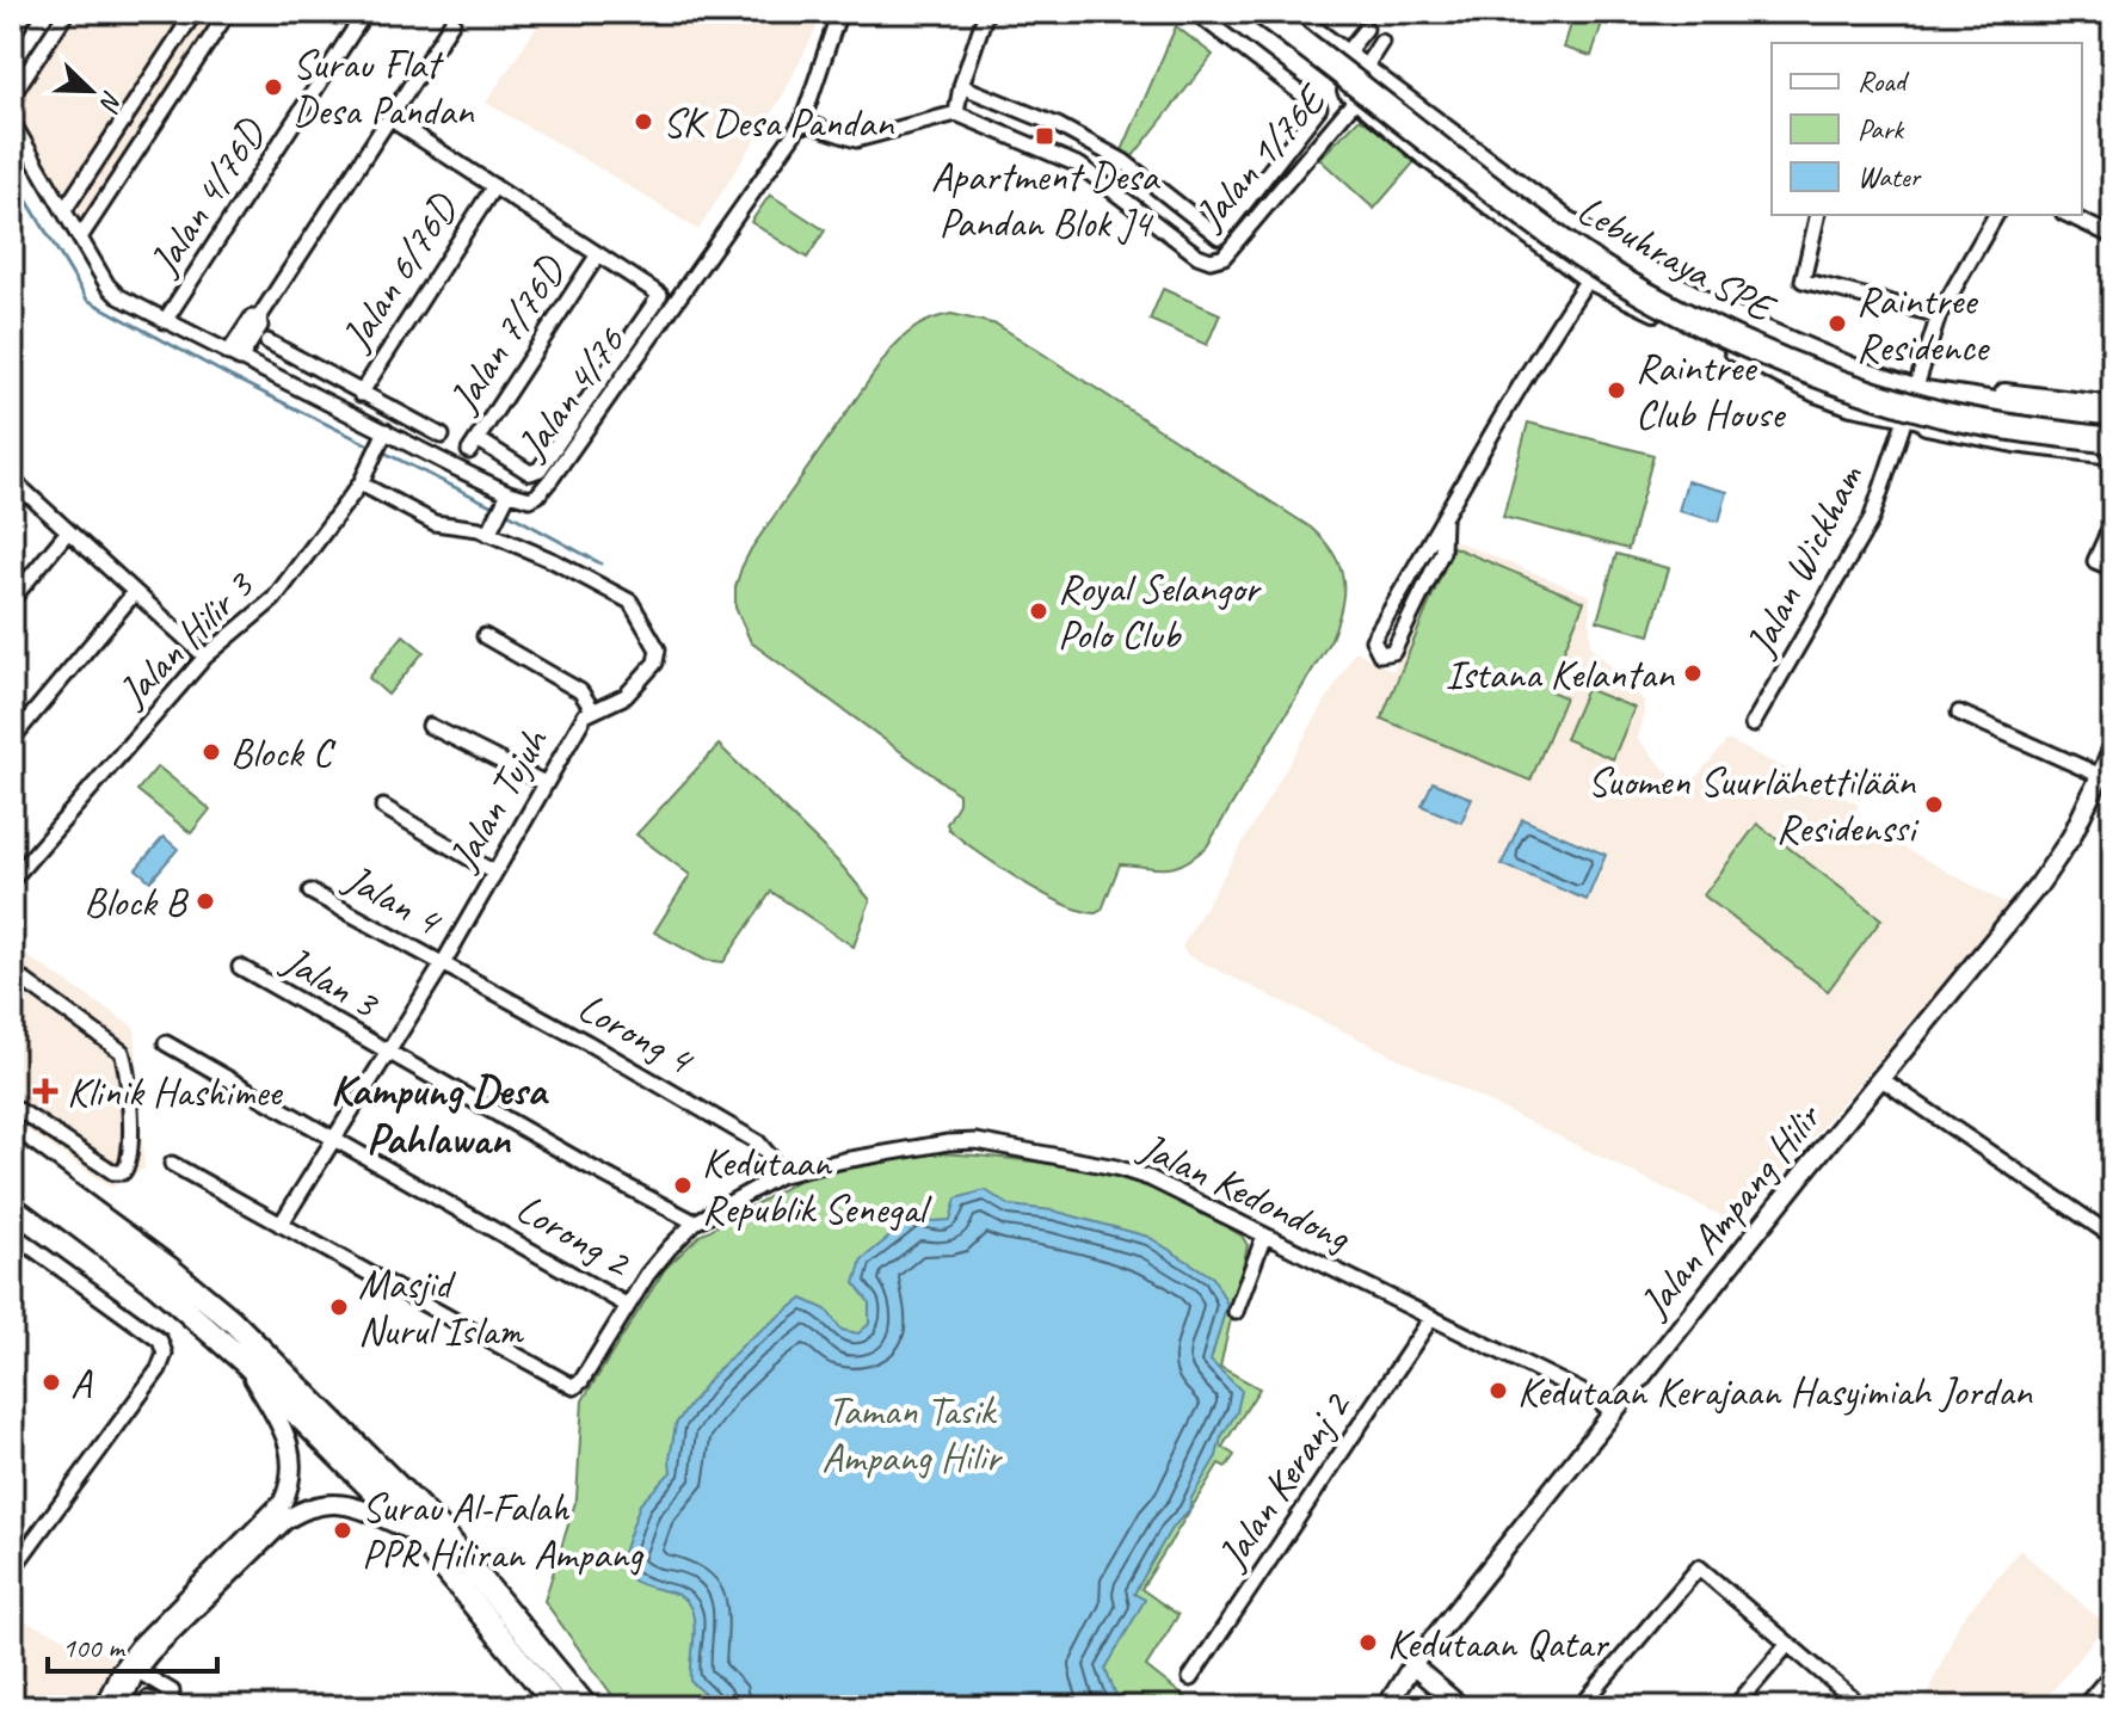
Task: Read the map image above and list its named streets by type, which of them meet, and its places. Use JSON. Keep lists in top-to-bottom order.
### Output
{
  "streets": {
    "highway": ["Lebuhraya SPE"],
    "street": [
      "Jalan 1/76E",
      "Jalan 4/76D",
      "Jalan 6/76D",
      "Jalan 7/76D",
      "Jalan 4/76",
      "Jalan Wickham",
      "Jalan Hilir 3",
      "Jalan Tujuh",
      "Jalan 4",
      "Jalan 3",
      "Lorong 4",
      "Jalan Kedondong",
      "Jalan Ampang Hilir",
      "Lorong 2",
      "Jalan Keranj 2"
    ]
  },
  "crossings": [
    ["Jalan 4/76D", "Jalan 4/76"],
    ["Jalan 4/76", "Jalan Hilir 3"],
    ["Jalan Tujuh", "Jalan 4"],
    ["Jalan Tujuh", "Jalan 3"],
    ["Jalan Tujuh", "Lorong 4"],
    ["Jalan Tujuh", "Jalan Kedondong"],
    ["Jalan Tujuh", "Lorong 2"],
    ["Jalan 4", "Lorong 4"],
    ["Jalan 3", "Jalan Kedondong"],
    ["Lorong 4", "Jalan Kedondong"],
    ["Jalan Kedondong", "Jalan Ampang Hilir"],
    ["Jalan Kedondong", "Lorong 2"],
    ["Jalan Kedondong", "Jalan Keranj 2"]
  ],
  "districts": ["Kampung Desa Pahlawan"],
  "parks": ["Taman Tasik Ampang Hilir"],
  "places": {
    "other": [
      "Surau Flat Desa Pandan",
      "SK Desa Pandan",
      "Raintree Residence",
      "Raintree Club House",
      "Royal Selangor Polo Club",
      "Istana Kelantan",
      "Block C",
      "Suomen Suurlähettilään Residenssi",
      "Block B",
      "Kedutaan Republik Senegal",
      "Masjid Nurul Islam",
      "A",
      "Kedutaan Kerajaan Hasyimiah Jordan",
      "Surau Al-Falah PPR Hiliran Ampang",
      "Kedutaan Qatar"
    ],
    "transit": ["Apartment Desa Pandan Blok J4"],
    "health": ["Klinik Hashimee"]
  },
  "legend": ["Road", "Park", "Water"],
  "scale_bar": "100 m",
  "north": "bottom right"
}
